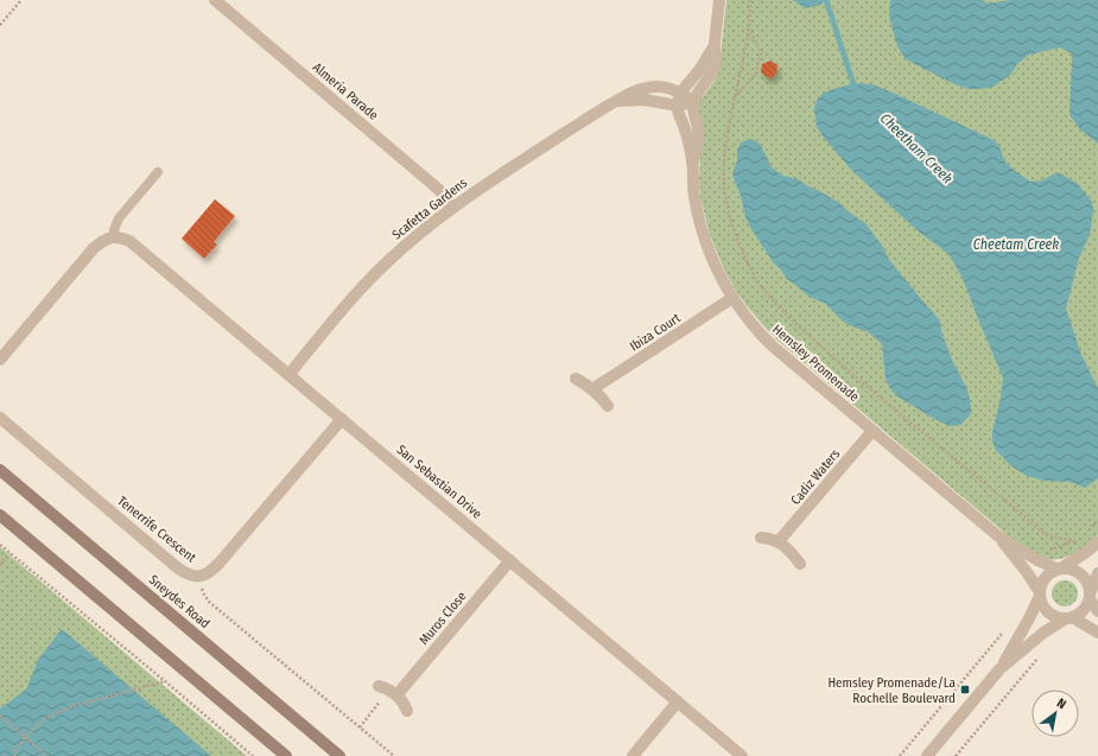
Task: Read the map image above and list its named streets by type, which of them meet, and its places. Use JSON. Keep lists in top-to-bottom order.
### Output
{
  "streets": {
    "main road": ["Sneydes Road"],
    "street": [
      "Almeria Parade",
      "Scafetta Gardens",
      "Ibiza Court",
      "Hemsley Promenade",
      "Cadiz Waters",
      "San Sebastian Drive",
      "Tenerrife Crescent",
      "Muros Close"
    ]
  },
  "crossings": [
    ["Almeria Parade", "Scafetta Gardens"],
    ["Scafetta Gardens", "Hemsley Promenade"],
    ["Scafetta Gardens", "San Sebastian Drive"],
    ["Ibiza Court", "Hemsley Promenade"],
    ["Hemsley Promenade", "Cadiz Waters"],
    ["San Sebastian Drive", "Tenerrife Crescent"],
    ["San Sebastian Drive", "Muros Close"]
  ],
  "water": ["Cheetham Creek", "Cheetam Creek"],
  "places": {
    "transit": ["Hemsley Promenade/La Rochelle Boulevard"]
  },
  "north": "top right"
}
